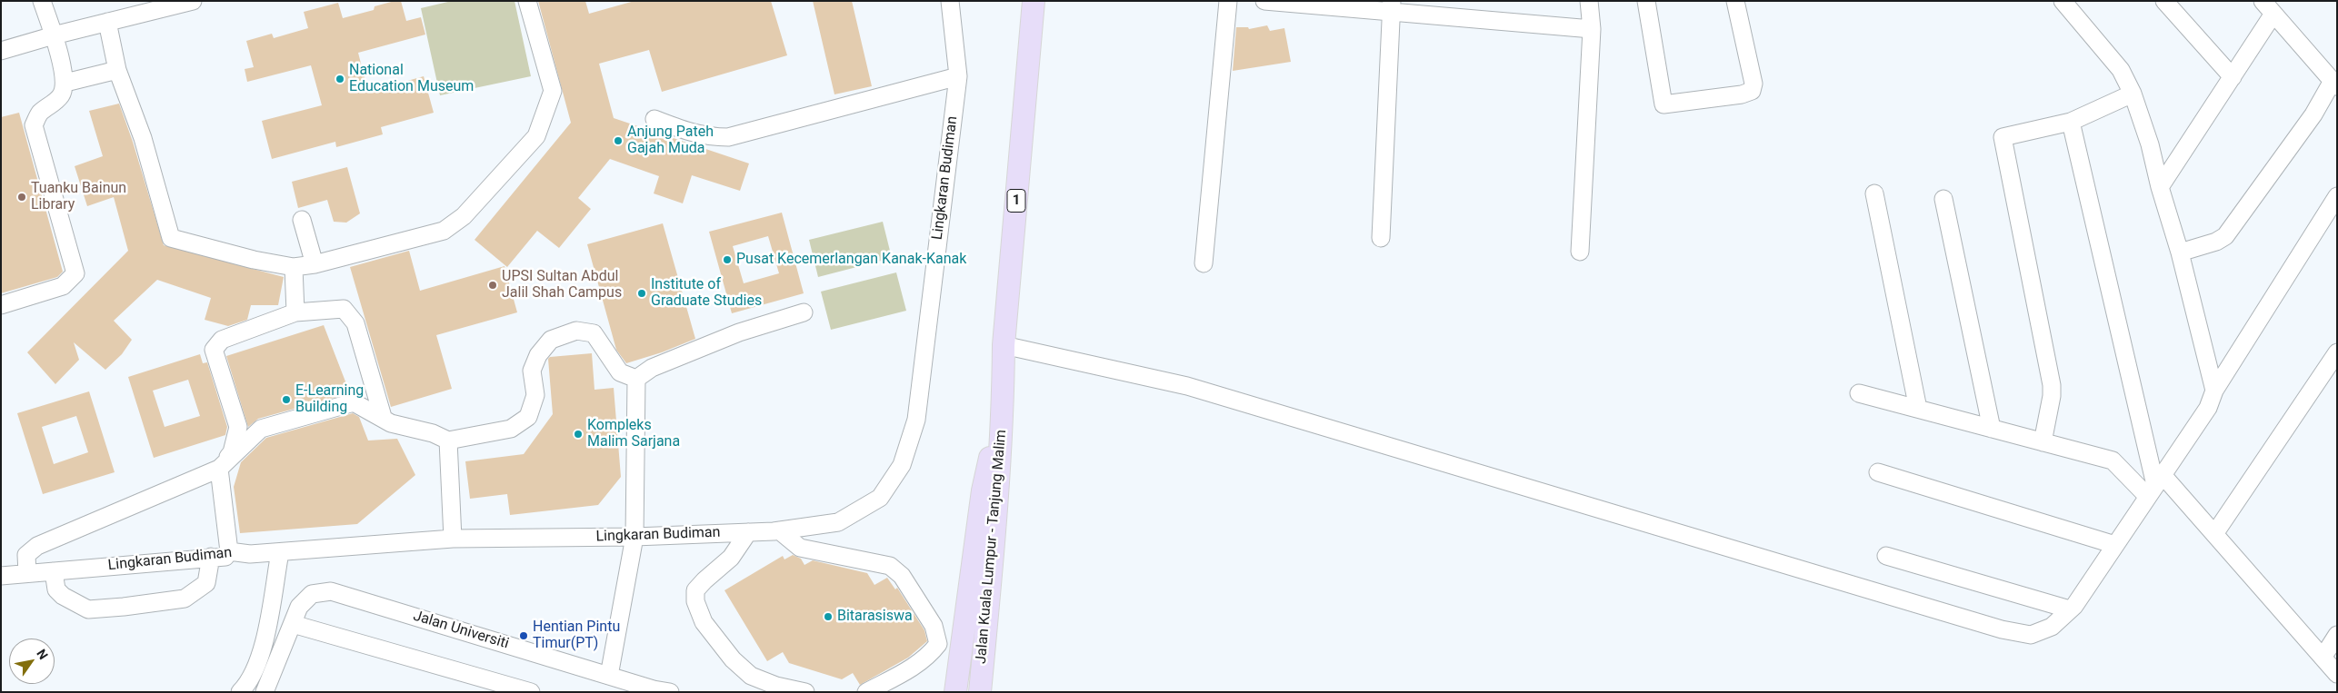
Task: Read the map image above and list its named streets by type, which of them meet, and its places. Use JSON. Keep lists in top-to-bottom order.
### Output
{
  "streets": {
    "main road": ["1", "Jalan Kuala Lumpur - Tanjung Malim"],
    "street": ["Lingkaran Budiman", "Jalan Universiti"]
  },
  "places": [
    "National Education Museum",
    "Anjung Pateh Gajah Muda",
    "Tuanku Bainun Library",
    "Pusat Kecemerlangan Kanak-Kanak",
    "UPSI Sultan Abdul Jalil Shah Campus",
    "Institute of Graduate Studies",
    "E-Learning Building",
    "Kompleks Malim Sarjana",
    "Bitarasiswa",
    "Hentian Pintu Timur(PT)"
  ],
  "north": "top right"
}
